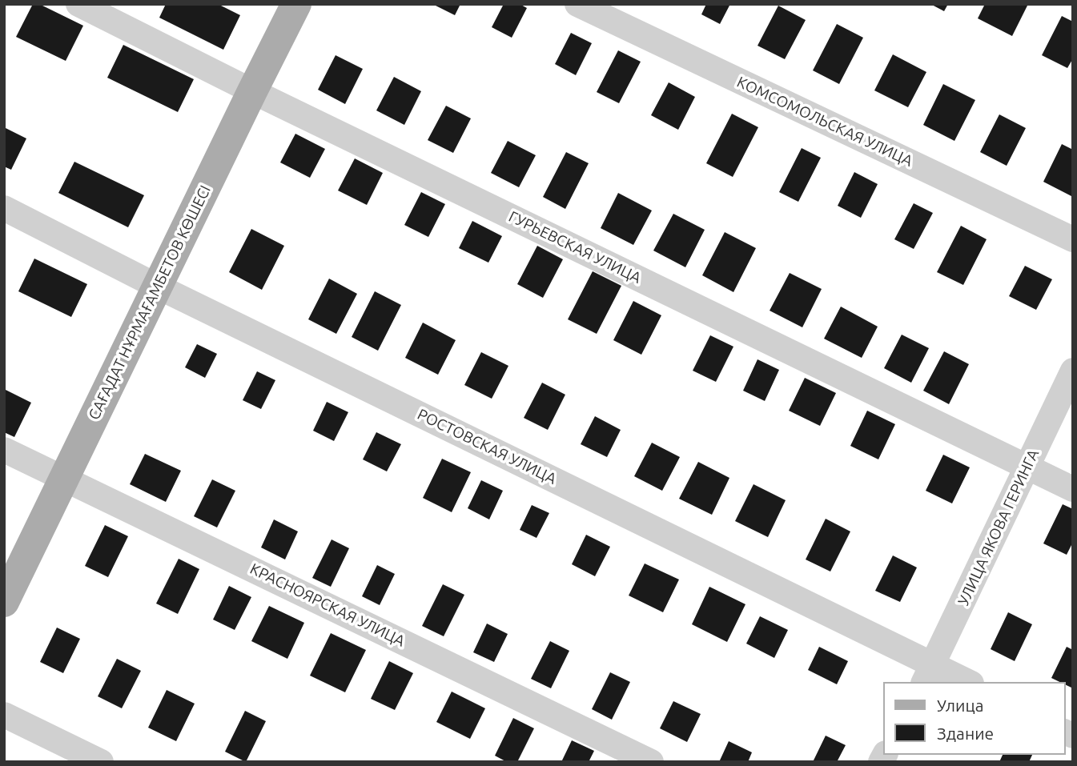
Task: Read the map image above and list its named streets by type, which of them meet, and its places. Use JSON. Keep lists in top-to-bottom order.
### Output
{
  "streets": {
    "main road": ["САҒАДАТ НҰРМАҒАМБЕТОВ КӨШЕСІ"],
    "street": [
      "КОМСОМОЛЬСКАЯ УЛИЦА",
      "ГУРЬЕВСКАЯ УЛИЦА",
      "РОСТОВСКАЯ УЛИЦА",
      "УЛИЦА ЯКОВА ГЕРИНГА",
      "КРАСНОЯРСКАЯ УЛИЦА"
    ]
  },
  "crossings": [
    ["ГУРЬЕВСКАЯ УЛИЦА", "САҒАДАТ НҰРМАҒАМБЕТОВ КӨШЕСІ"],
    ["ГУРЬЕВСКАЯ УЛИЦА", "УЛИЦА ЯКОВА ГЕРИНГА"],
    ["САҒАДАТ НҰРМАҒАМБЕТОВ КӨШЕСІ", "РОСТОВСКАЯ УЛИЦА"],
    ["САҒАДАТ НҰРМАҒАМБЕТОВ КӨШЕСІ", "КРАСНОЯРСКАЯ УЛИЦА"],
    ["РОСТОВСКАЯ УЛИЦА", "УЛИЦА ЯКОВА ГЕРИНГА"]
  ],
  "legend": ["Улица", "Здание"]
}
